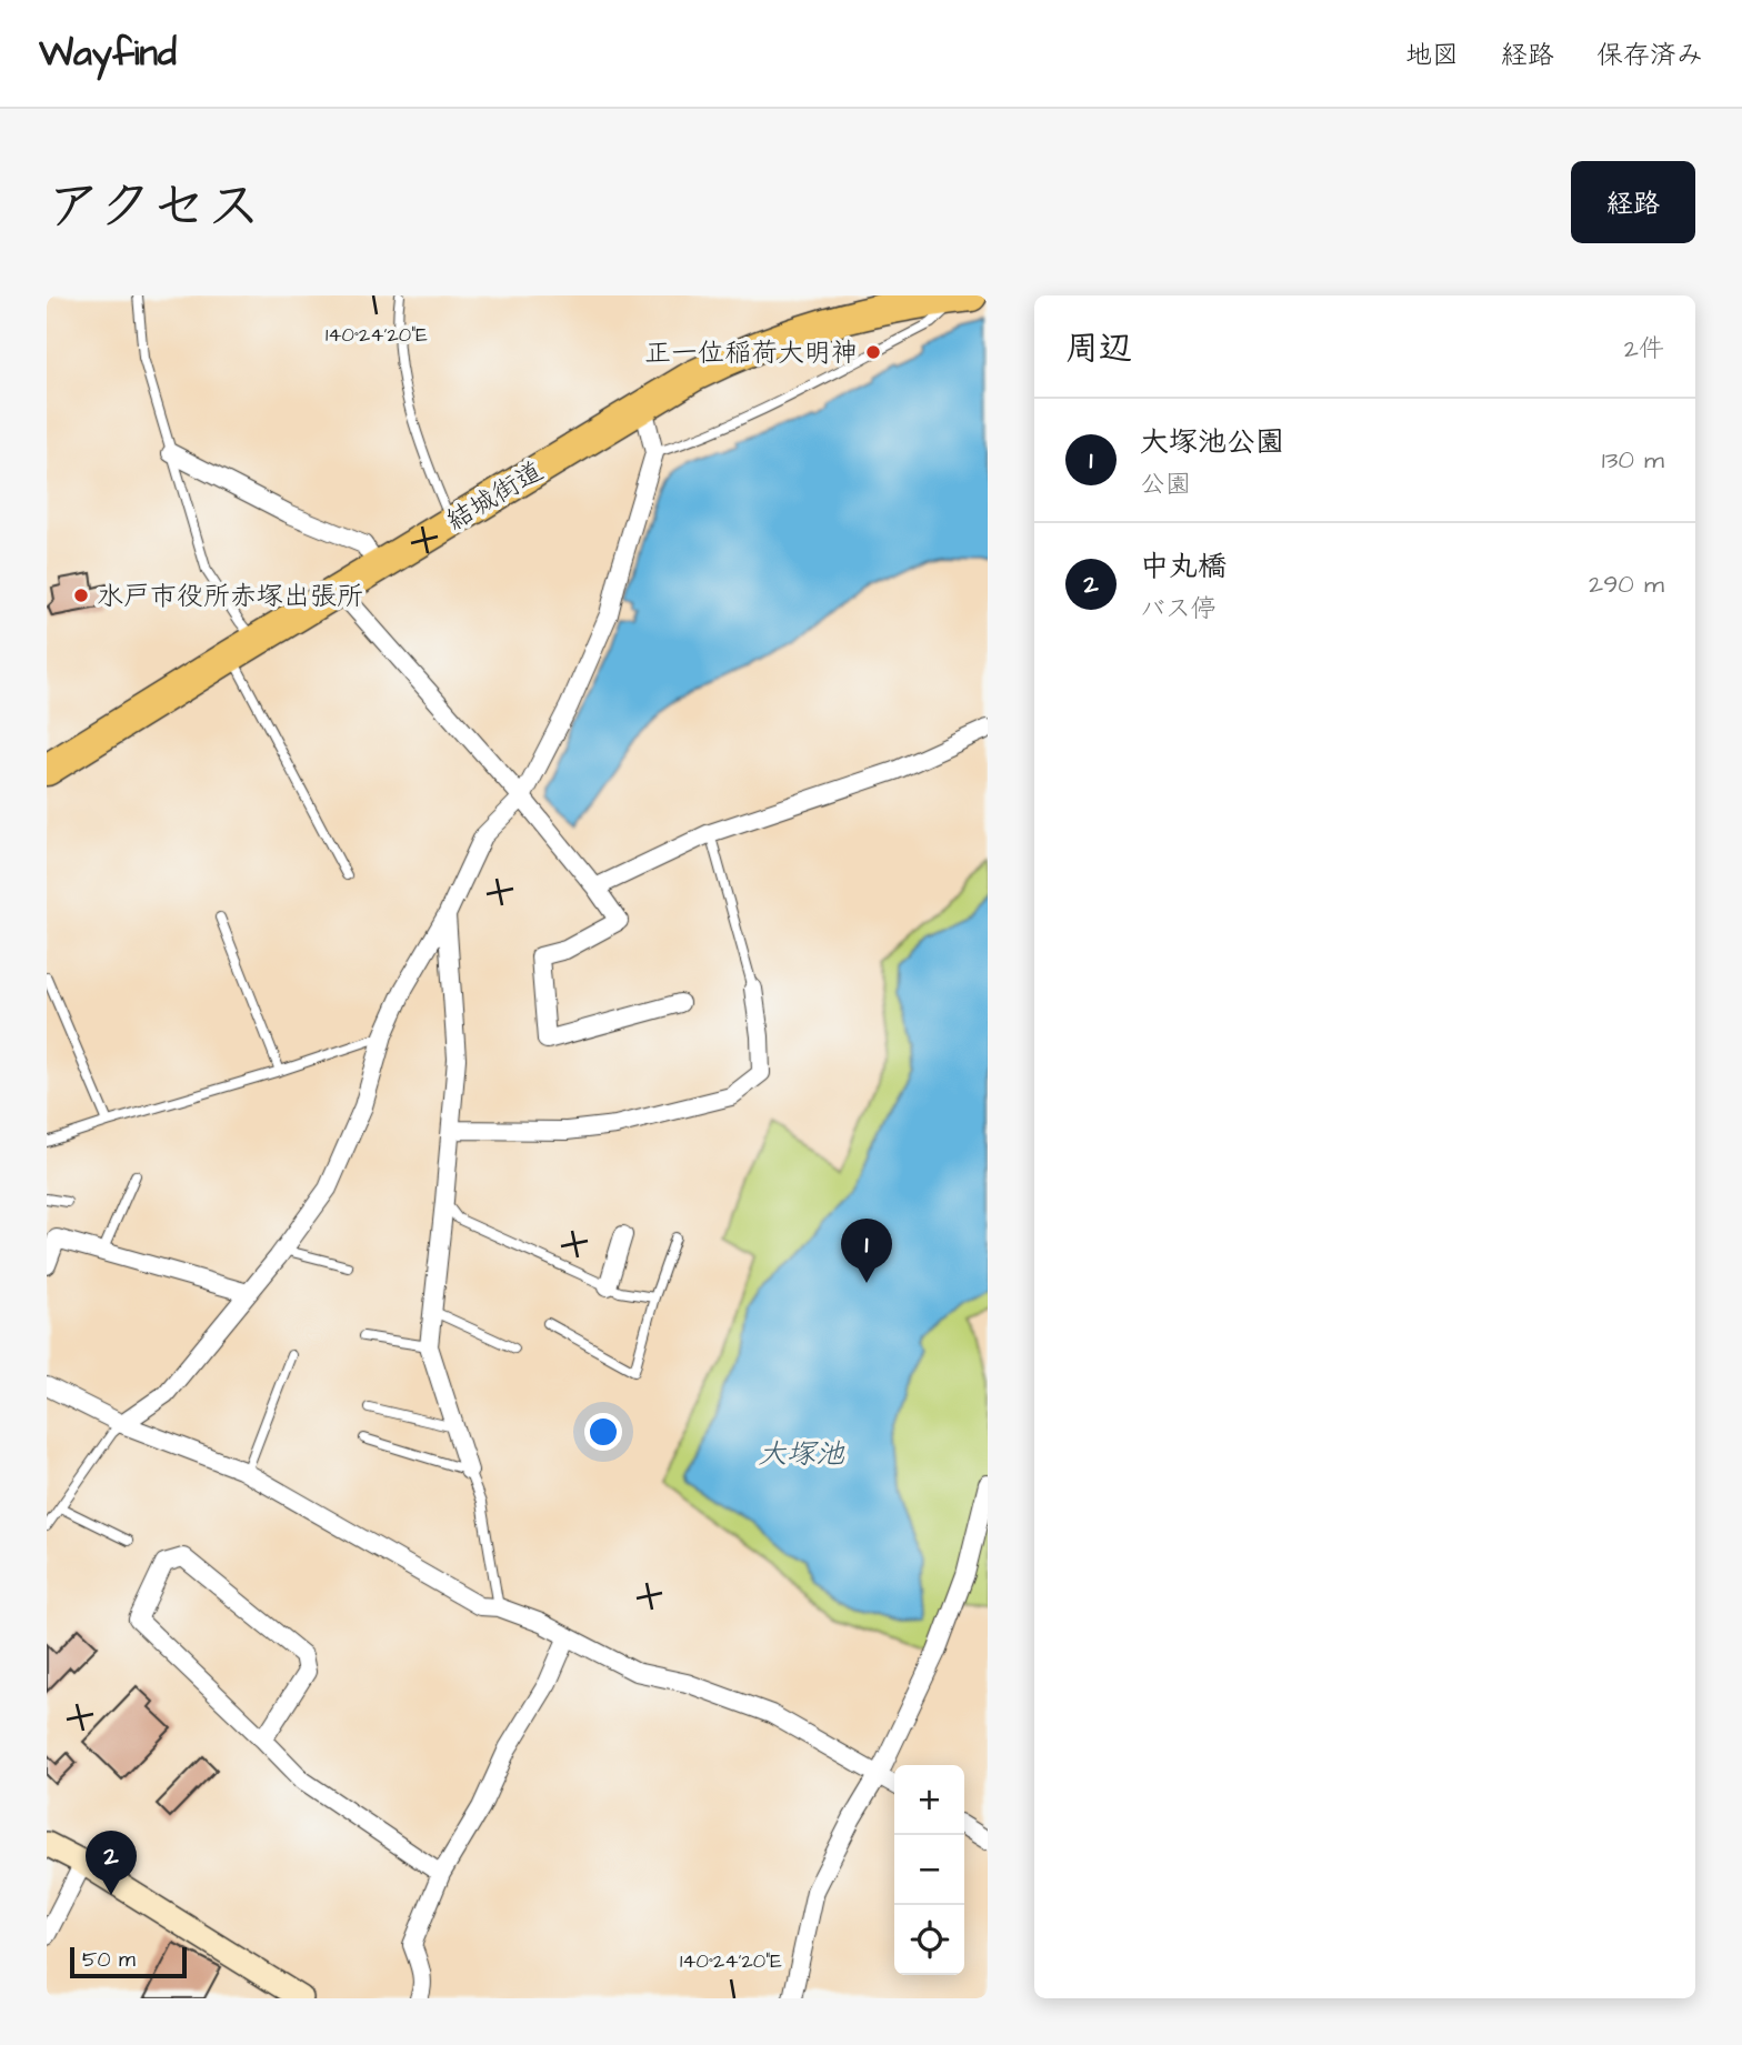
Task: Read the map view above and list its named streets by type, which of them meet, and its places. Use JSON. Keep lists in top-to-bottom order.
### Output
{
  "streets": {
    "highway": ["結城街道"]
  },
  "water": ["大塚池"],
  "places": ["正一位稲荷大明神", "水戸市役所赤塚出張所"],
  "scale_bar": "50 m",
  "page": {
    "header": "Wayfind",
    "nav": ["地図", "経路", "保存済み"],
    "title": "アクセス",
    "buttons": "経路",
    "heading": ["周辺", "2件"],
    "list": [
      {
        "mark": "1",
        "name": "大塚池公園",
        "note": "公園",
        "value": "130 m"
      },
      {
        "mark": "2",
        "name": "中丸橋",
        "note": "バス停",
        "value": "290 m"
      }
    ],
    "pins": ["1", "2"],
    "map_buttons": ["+", "−"],
    "scale": "50 m"
  },
  "coordinates": ["140°24'20\"E"]
}
